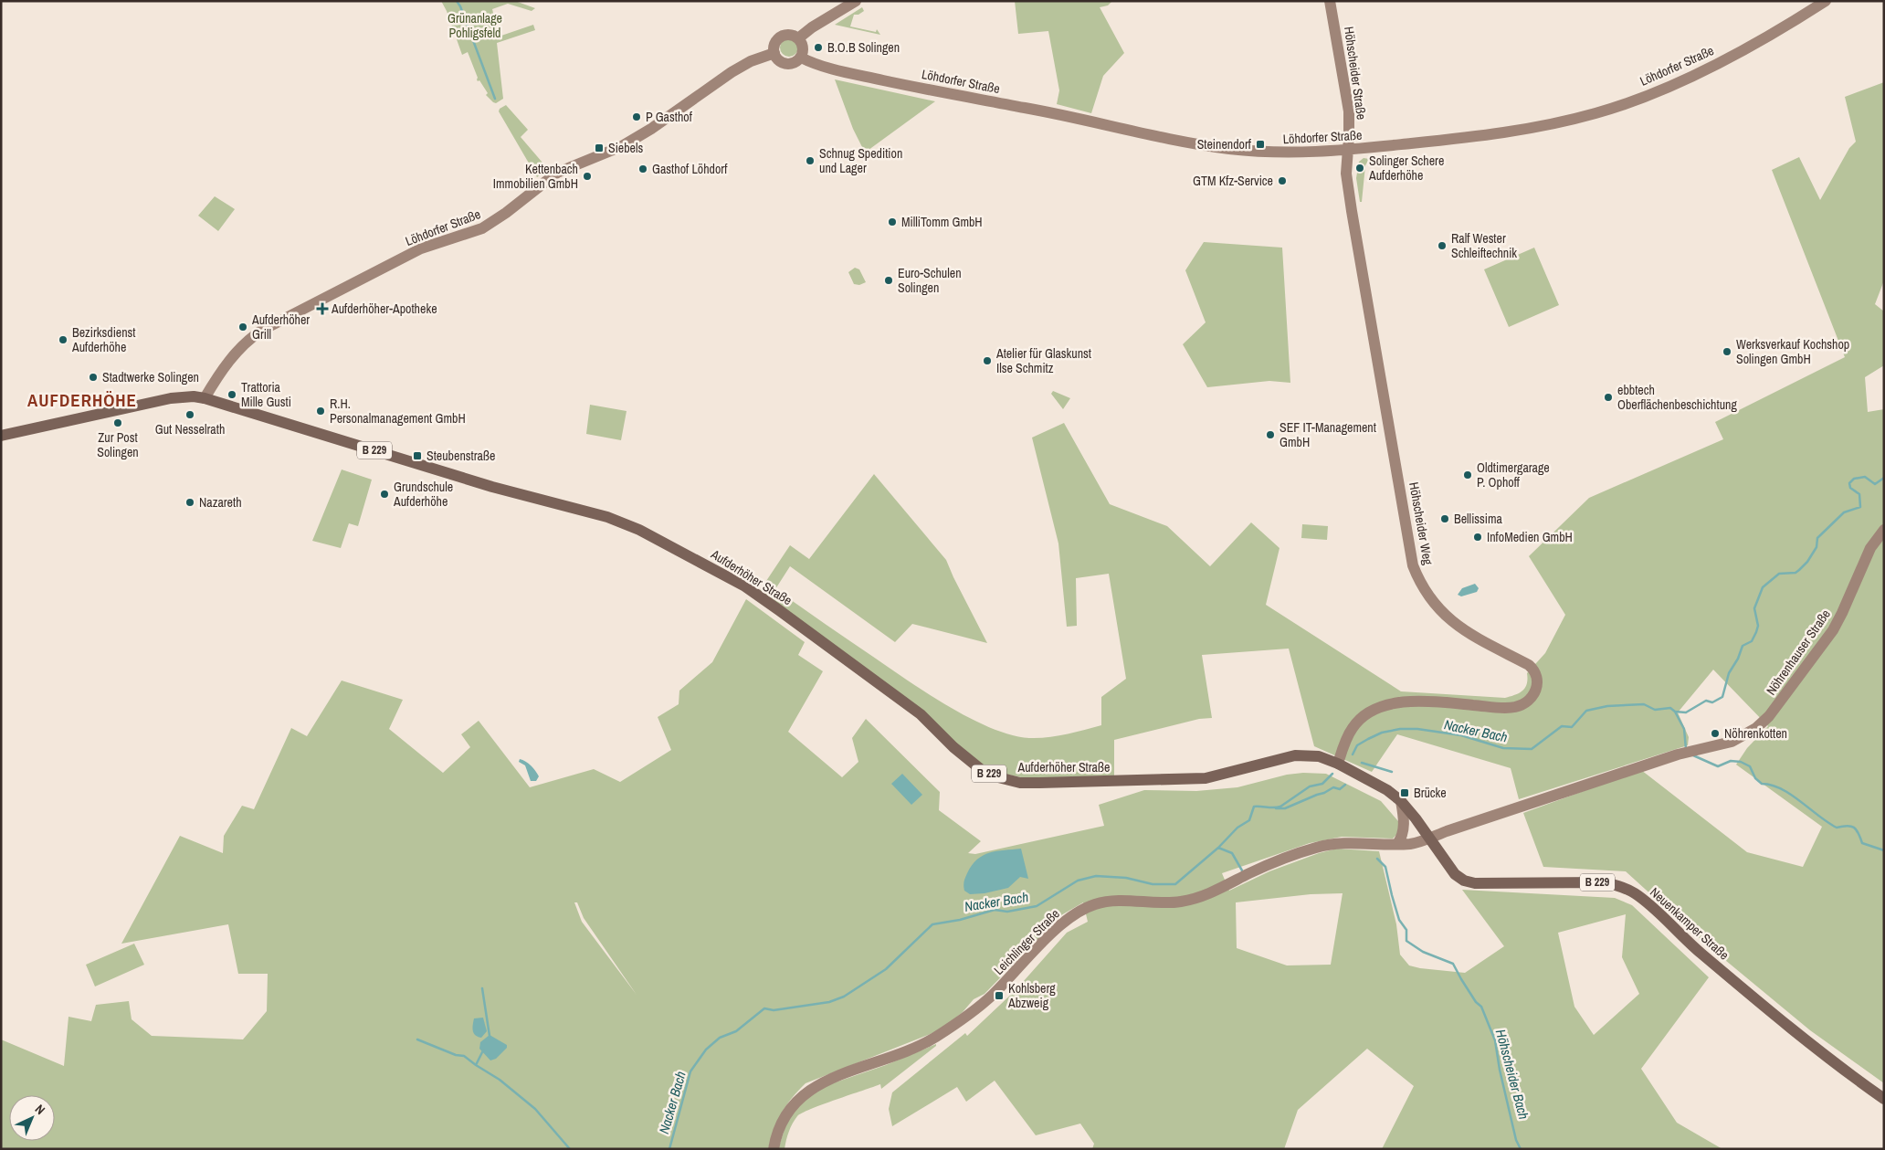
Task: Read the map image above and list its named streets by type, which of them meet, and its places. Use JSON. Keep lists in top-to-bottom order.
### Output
{
  "streets": {
    "main road": [
      "Löhdorfer Straße",
      "Höhscheider Straße",
      "B 229",
      "Höhscheider Weg",
      "Aufderhöher Straße",
      "Nöhrenhauser Straße",
      "Neuenkamper Straße",
      "Leichlinger Straße"
    ]
  },
  "crossings": [
    ["Löhdorfer Straße", "Höhscheider Straße"],
    ["Löhdorfer Straße", "Höhscheider Weg"],
    ["Löhdorfer Straße", "Aufderhöher Straße"],
    ["Höhscheider Straße", "Höhscheider Weg"],
    ["Höhscheider Weg", "Aufderhöher Straße"],
    ["Aufderhöher Straße", "Nöhrenhauser Straße"],
    ["Aufderhöher Straße", "Neuenkamper Straße"],
    ["Aufderhöher Straße", "Leichlinger Straße"],
    ["Nöhrenhauser Straße", "Neuenkamper Straße"],
    ["Nöhrenhauser Straße", "Leichlinger Straße"],
    ["Neuenkamper Straße", "Leichlinger Straße"]
  ],
  "districts": ["AUFDERHÖHE"],
  "water": ["Nacker Bach", "Höhscheider Bach"],
  "parks": ["Grünanlage Pohligsfeld"],
  "places": {
    "other": [
      "B.O.B Solingen",
      "P Gasthof",
      "Schnug Spedition und Lager",
      "Solinger Schere Aufderhöhe",
      "Gasthof Löhdorf",
      "Kettenbach Immobilien GmbH",
      "GTM Kfz-Service",
      "MilliTomm GmbH",
      "Ralf Wester Schleiftechnik",
      "Euro-Schulen Solingen",
      "Aufderhöher Grill",
      "Bezirksdienst Aufderhöhe",
      "Werksverkauf Kochshop Solingen GmbH",
      "Atelier für Glaskunst Ilse Schmitz",
      "Stadtwerke Solingen",
      "Trattoria Mille Gusti",
      "ebbtech Oberflächenbeschichtung",
      "R.H. Personalmanagement GmbH",
      "Gut Nesselrath",
      "Zur Post Solingen",
      "SEF IT-Management GmbH",
      "Oldtimergarage P. Ophoff",
      "Grundschule Aufderhöhe",
      "Nazareth",
      "Bellissima",
      "InfoMedien GmbH",
      "Nöhrenkotten"
    ],
    "transit": [
      "Steinendorf",
      "Siebels",
      "Steubenstraße",
      "Brücke",
      "Kohlsberg Abzweig"
    ],
    "health": ["Aufderhöher-Apotheke"]
  },
  "north": "top right"
}
